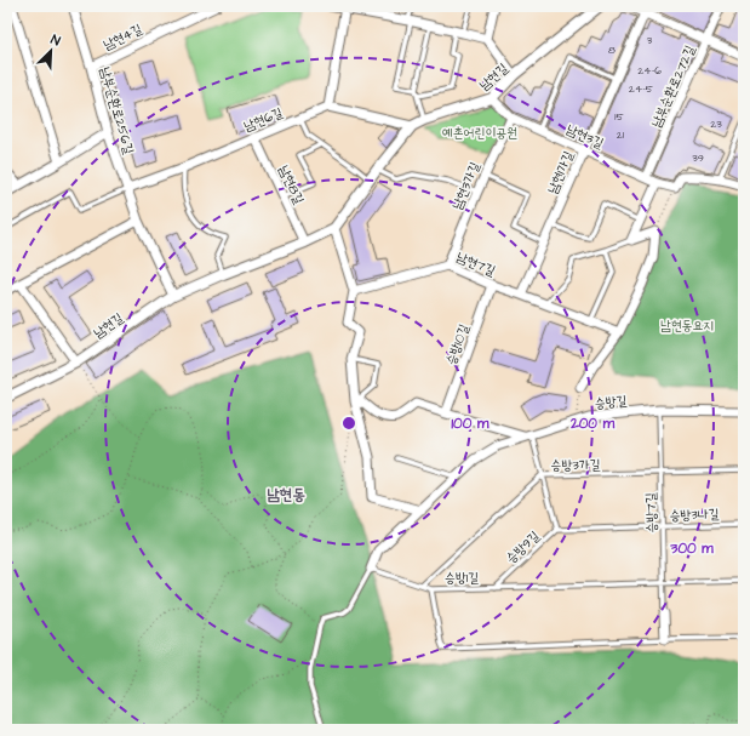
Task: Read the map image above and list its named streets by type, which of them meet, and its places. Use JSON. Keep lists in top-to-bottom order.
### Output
{
  "streets": {
    "street": [
      "남현4길",
      "남현길",
      "남부순환로272길",
      "남부순환로256길",
      "남현6길",
      "남현3길",
      "남현1가길",
      "남현8길",
      "남현3가길",
      "남현7길",
      "승방10길",
      "승방길"
    ],
    "lane": [
      "승방3가길",
      "승방7길",
      "승방3나길",
      "승방9길",
      "승방1길"
    ]
  },
  "crossings": [
    ["남현4길", "남부순환로256길"],
    ["남현길", "남부순환로256길"],
    ["남현길", "남현3길"],
    ["남현길", "남현8길"],
    ["남부순환로272길", "남현3길"],
    ["남부순환로256길", "남현6길"],
    ["남현6길", "남현8길"],
    ["남현3길", "남현1가길"],
    ["남현3길", "남현3가길"],
    ["남현1가길", "남현3가길"],
    ["남현1가길", "남현7길"],
    ["남현3가길", "남현7길"],
    ["남현7길", "승방10길"],
    ["승방길", "승방7길"],
    ["승방길", "승방9길"],
    ["승방길", "승방1길"],
    ["승방3가길", "승방7길"],
    ["승방3가길", "승방9길"],
    ["승방3가길", "승방1길"],
    ["승방7길", "승방3나길"],
    ["승방7길", "승방1길"],
    ["승방3나길", "승방9길"],
    ["승방9길", "승방1길"]
  ],
  "districts": ["남현동"],
  "parks": ["예촌어린이공원", "남현동요지"],
  "house_numbers": [
    "3",
    "8",
    "24-6",
    "24-5",
    "15",
    "23",
    "21",
    "39"
  ],
  "north": "top right",
  "rings": ["100 m", "200 m", "300 m"]
}
